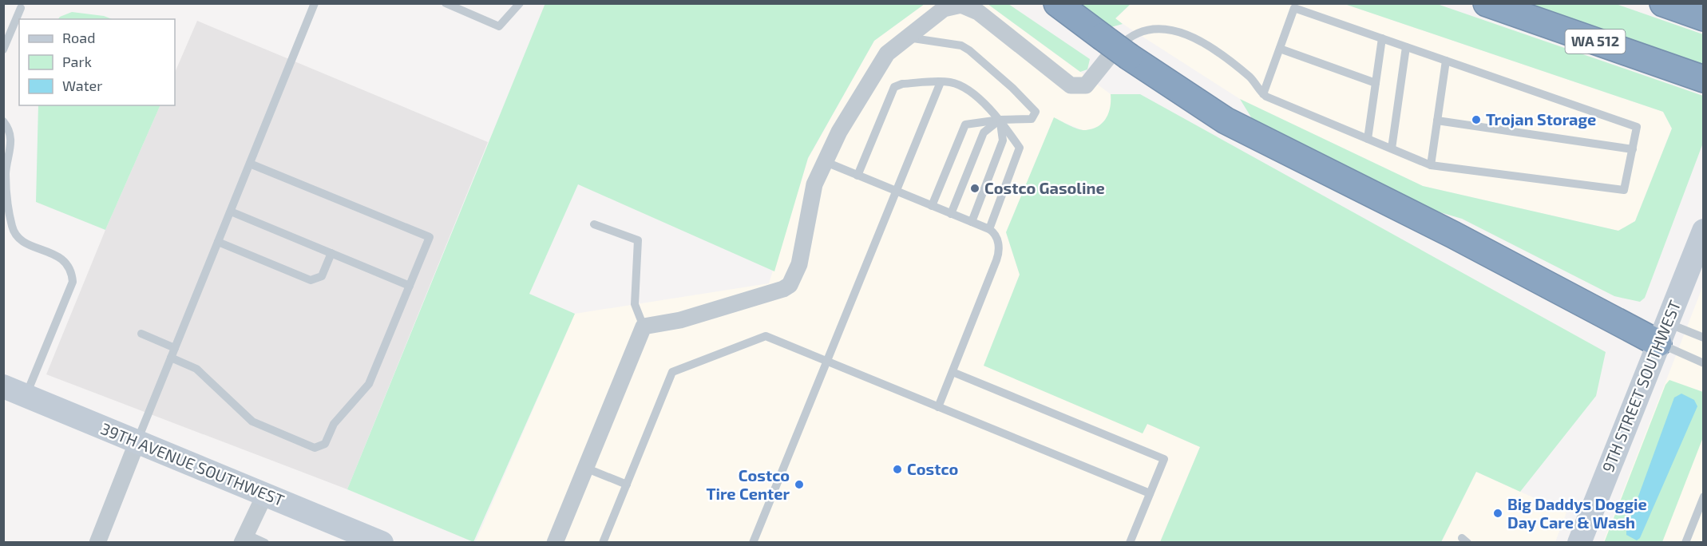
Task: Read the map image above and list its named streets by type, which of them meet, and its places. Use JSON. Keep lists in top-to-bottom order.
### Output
{
  "streets": {
    "highway": ["WA 512"],
    "main road": ["9TH STREET SOUTHWEST", "39TH AVENUE SOUTHWEST"]
  },
  "places": [
    "Trojan Storage",
    "Costco Gasoline",
    "Costco",
    "Costco Tire Center",
    "Big Daddys Doggie Day Care & Wash"
  ],
  "legend": ["Road", "Park", "Water"]
}
